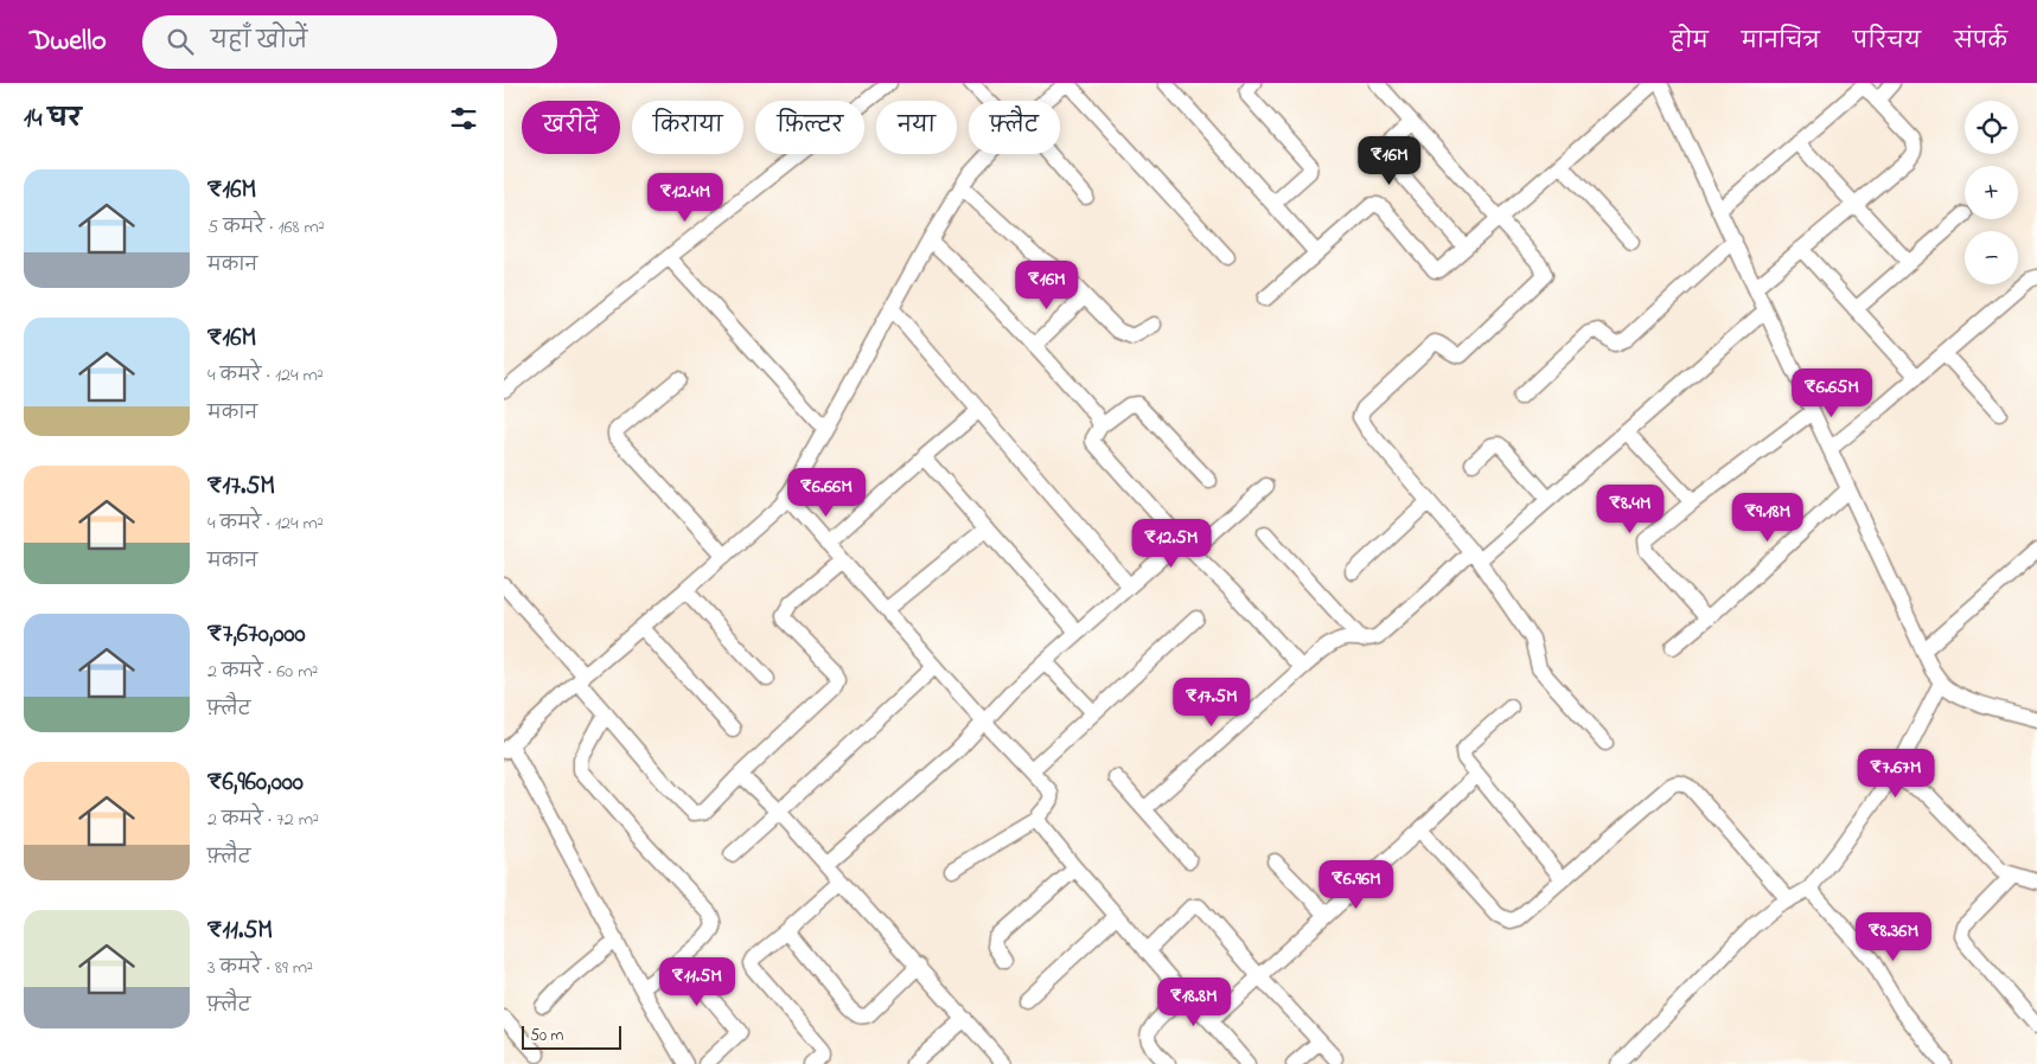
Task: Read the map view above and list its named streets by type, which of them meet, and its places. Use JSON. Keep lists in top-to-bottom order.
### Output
{
  "scale_bar": "50 m",
  "page": {
    "header": "Dwello",
    "search": "यहाँ खोजें",
    "nav": [
      "होम",
      "मानचित्र",
      "परिचय",
      "संपर्क"
    ],
    "heading": "14 घर",
    "map_buttons": ["+", "−"],
    "chip": [
      "खरीदें",
      "किराया",
      "फ़िल्टर",
      "नया",
      "फ़्लैट"
    ],
    "price": [
      "₹16M",
      "₹12.4M",
      "₹16M",
      "₹6.65M",
      "₹6.66M",
      "₹8.4M",
      "₹9.18M",
      "₹12.5M",
      "₹17.5M",
      "₹7.67M",
      "₹6.96M",
      "₹8.36M",
      "₹11.5M",
      "₹18.8M"
    ],
    "list": [
      {
        "name": "₹16M",
        "note": "5 कमरे · 168 m² · मकान"
      },
      {
        "name": "₹16M",
        "note": "4 कमरे · 124 m² · मकान"
      },
      {
        "name": "₹17.5M",
        "note": "4 कमरे · 124 m² · मकान"
      },
      {
        "name": "₹7,670,000",
        "note": "2 कमरे · 60 m² · फ़्लैट"
      },
      {
        "name": "₹6,960,000",
        "note": "2 कमरे · 72 m² · फ़्लैट"
      },
      {
        "name": "₹11.5M",
        "note": "3 कमरे · 89 m² · फ़्लैट"
      }
    ],
    "scale": "50 m"
  }
}
